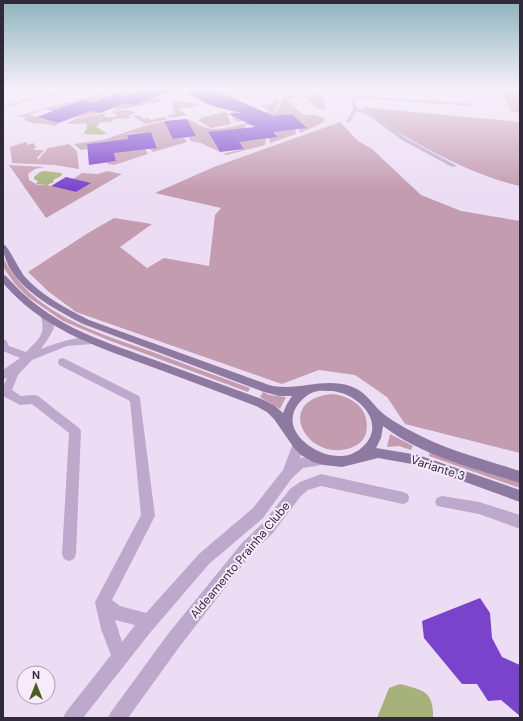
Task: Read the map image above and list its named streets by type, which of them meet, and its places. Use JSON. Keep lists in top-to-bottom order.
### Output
{
  "streets": {
    "main road": ["Variante 3"],
    "street": ["Aldeamento Prainha Clube"]
  },
  "north": "top"
}
